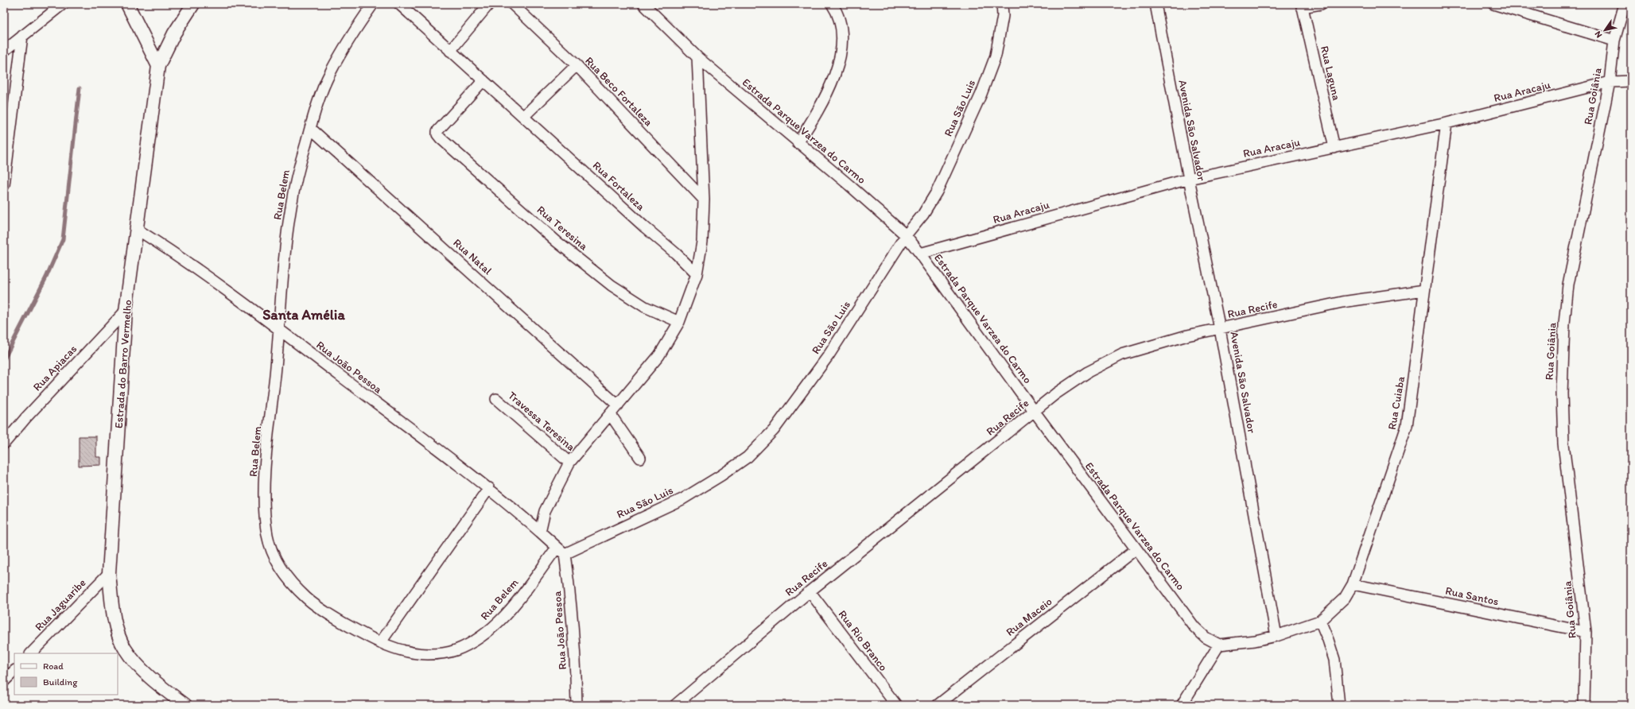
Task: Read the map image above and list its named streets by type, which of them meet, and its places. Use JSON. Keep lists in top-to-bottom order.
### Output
{
  "streets": {
    "street": [
      "Rua Laguna",
      "Rua Beco Fortaleza",
      "Rua Aracaju",
      "Rua Goiânia",
      "Rua São Luis",
      "Avenida São Salvador",
      "Estrada Parque Varzea do Carmo",
      "Rua Fortaleza",
      "Rua Belem",
      "Rua Teresina",
      "Rua Natal",
      "Rua Recife",
      "Estrada do Barro Vermelho",
      "Rua João Pessoa",
      "Rua Apiacas",
      "Rua Cuiaba",
      "Travessa Teresina",
      "Rua Santos",
      "Rua Jaguaribe",
      "Rua Maceio",
      "Rua Rio Branco"
    ]
  },
  "crossings": [
    ["Rua Laguna", "Rua Aracaju"],
    ["Rua Aracaju", "Rua Goiânia"],
    ["Rua Aracaju", "Avenida São Salvador"],
    ["Rua Aracaju", "Estrada Parque Varzea do Carmo"],
    ["Rua Aracaju", "Rua Cuiaba"],
    ["Rua Goiânia", "Rua Santos"],
    ["Rua São Luis", "Estrada Parque Varzea do Carmo"],
    ["Rua São Luis", "Rua Belem"],
    ["Rua São Luis", "Rua João Pessoa"],
    ["Avenida São Salvador", "Rua Recife"],
    ["Avenida São Salvador", "Rua Cuiaba"],
    ["Estrada Parque Varzea do Carmo", "Rua Recife"],
    ["Estrada Parque Varzea do Carmo", "Rua Maceio"],
    ["Rua Fortaleza", "Rua Teresina"],
    ["Rua Belem", "Rua Natal"],
    ["Rua Belem", "Rua João Pessoa"],
    ["Rua Recife", "Rua Cuiaba"],
    ["Rua Recife", "Rua Rio Branco"],
    ["Estrada do Barro Vermelho", "Rua João Pessoa"],
    ["Estrada do Barro Vermelho", "Rua Apiacas"],
    ["Estrada do Barro Vermelho", "Rua Jaguaribe"],
    ["Rua Cuiaba", "Rua Santos"]
  ],
  "districts": ["Santa Amélia"],
  "legend": ["Road", "Building"],
  "north": "bottom left"
}
